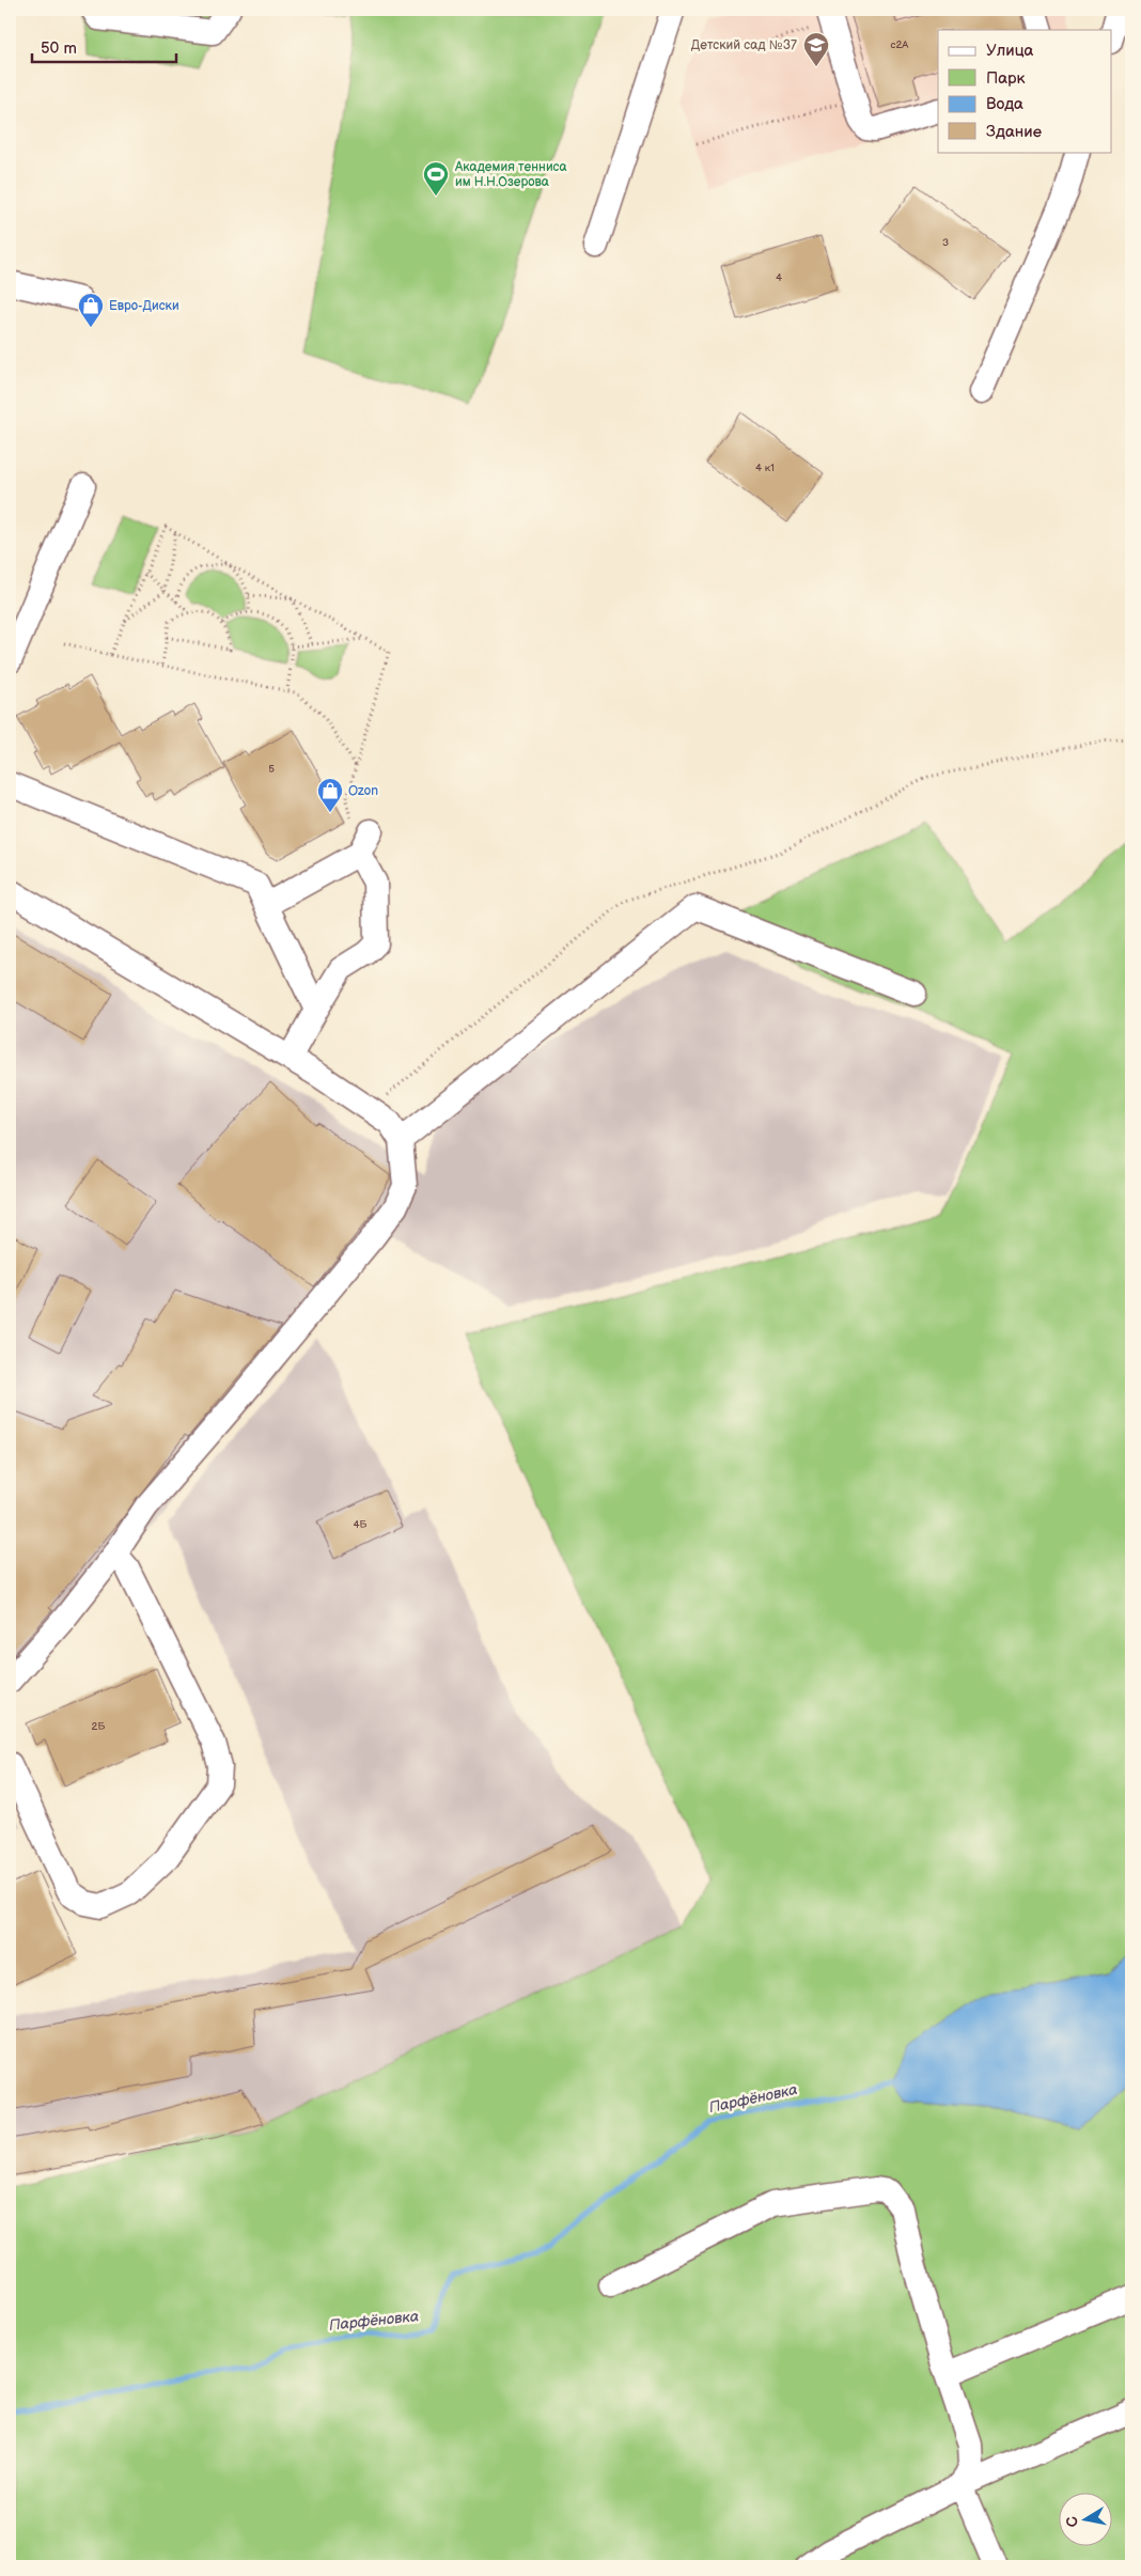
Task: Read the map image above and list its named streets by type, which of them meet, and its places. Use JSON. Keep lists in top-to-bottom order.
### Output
{
  "water": ["Парфёновка"],
  "places": {
    "school or university": ["Детский сад №37"],
    "sports": ["Академия тенниса им Н.Н.Озерова"],
    "shop": ["Евро-Диски", "Ozon"]
  },
  "house_numbers": [
    "с2А",
    "3",
    "4",
    "4 к1",
    "5",
    "4Б",
    "2Б"
  ],
  "legend": [
    "Улица",
    "Парк",
    "Вода",
    "Здание"
  ],
  "scale_bar": "50 m",
  "north": "left"
}
